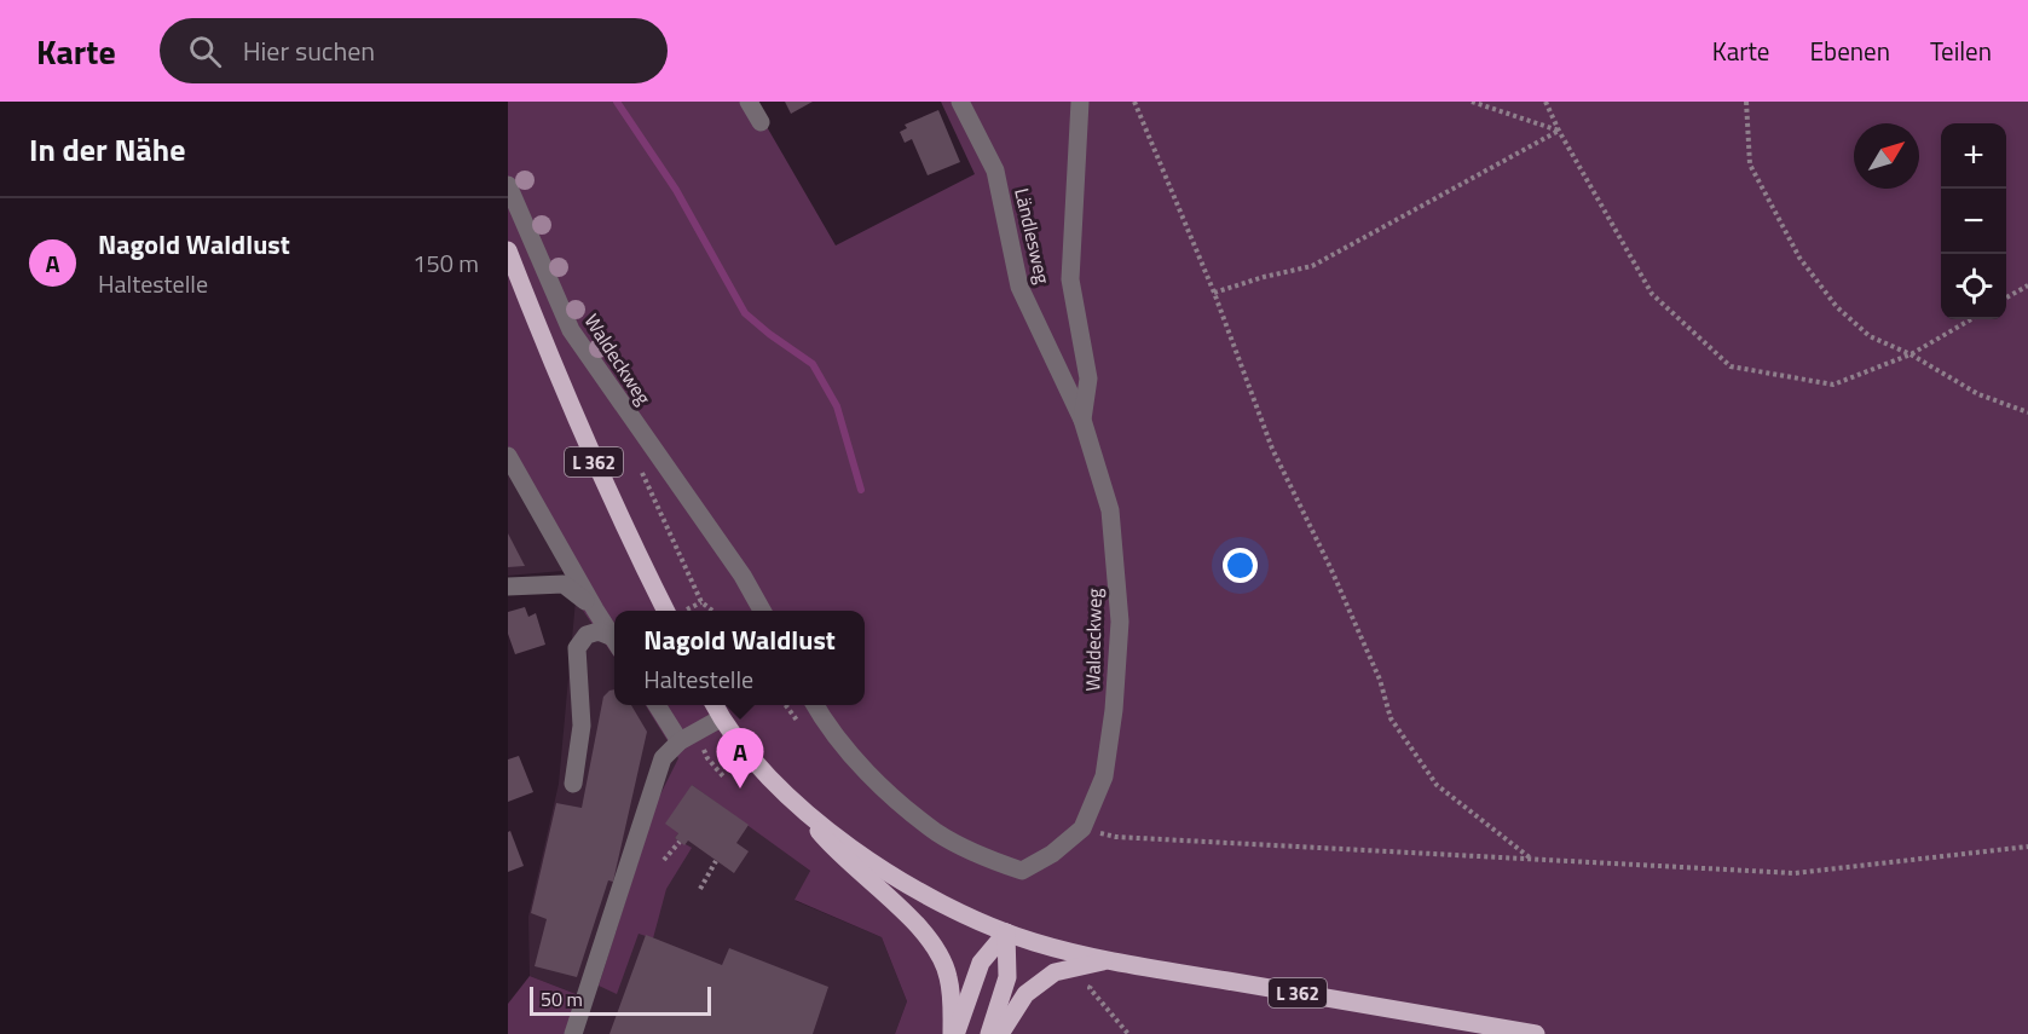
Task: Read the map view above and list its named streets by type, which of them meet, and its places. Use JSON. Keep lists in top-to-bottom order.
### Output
{
  "streets": {
    "main road": ["L 362"],
    "street": ["Ländlesweg", "Waldeckweg"]
  },
  "crossings": [
    ["Ländlesweg", "Waldeckweg"]
  ],
  "scale_bar": "50 m",
  "north": "top right",
  "page": {
    "header": "Karte",
    "search": "Hier suchen",
    "nav": ["Karte", "Ebenen", "Teilen"],
    "heading": "In der Nähe",
    "map_buttons": ["+", "−"],
    "list": [
      {
        "mark": "A",
        "name": "Nagold Waldlust",
        "note": "Haltestelle",
        "value": "150 m"
      }
    ],
    "popup": ["Nagold Waldlust", "Haltestelle"],
    "pins": "A",
    "scale": "50 m"
  }
}
